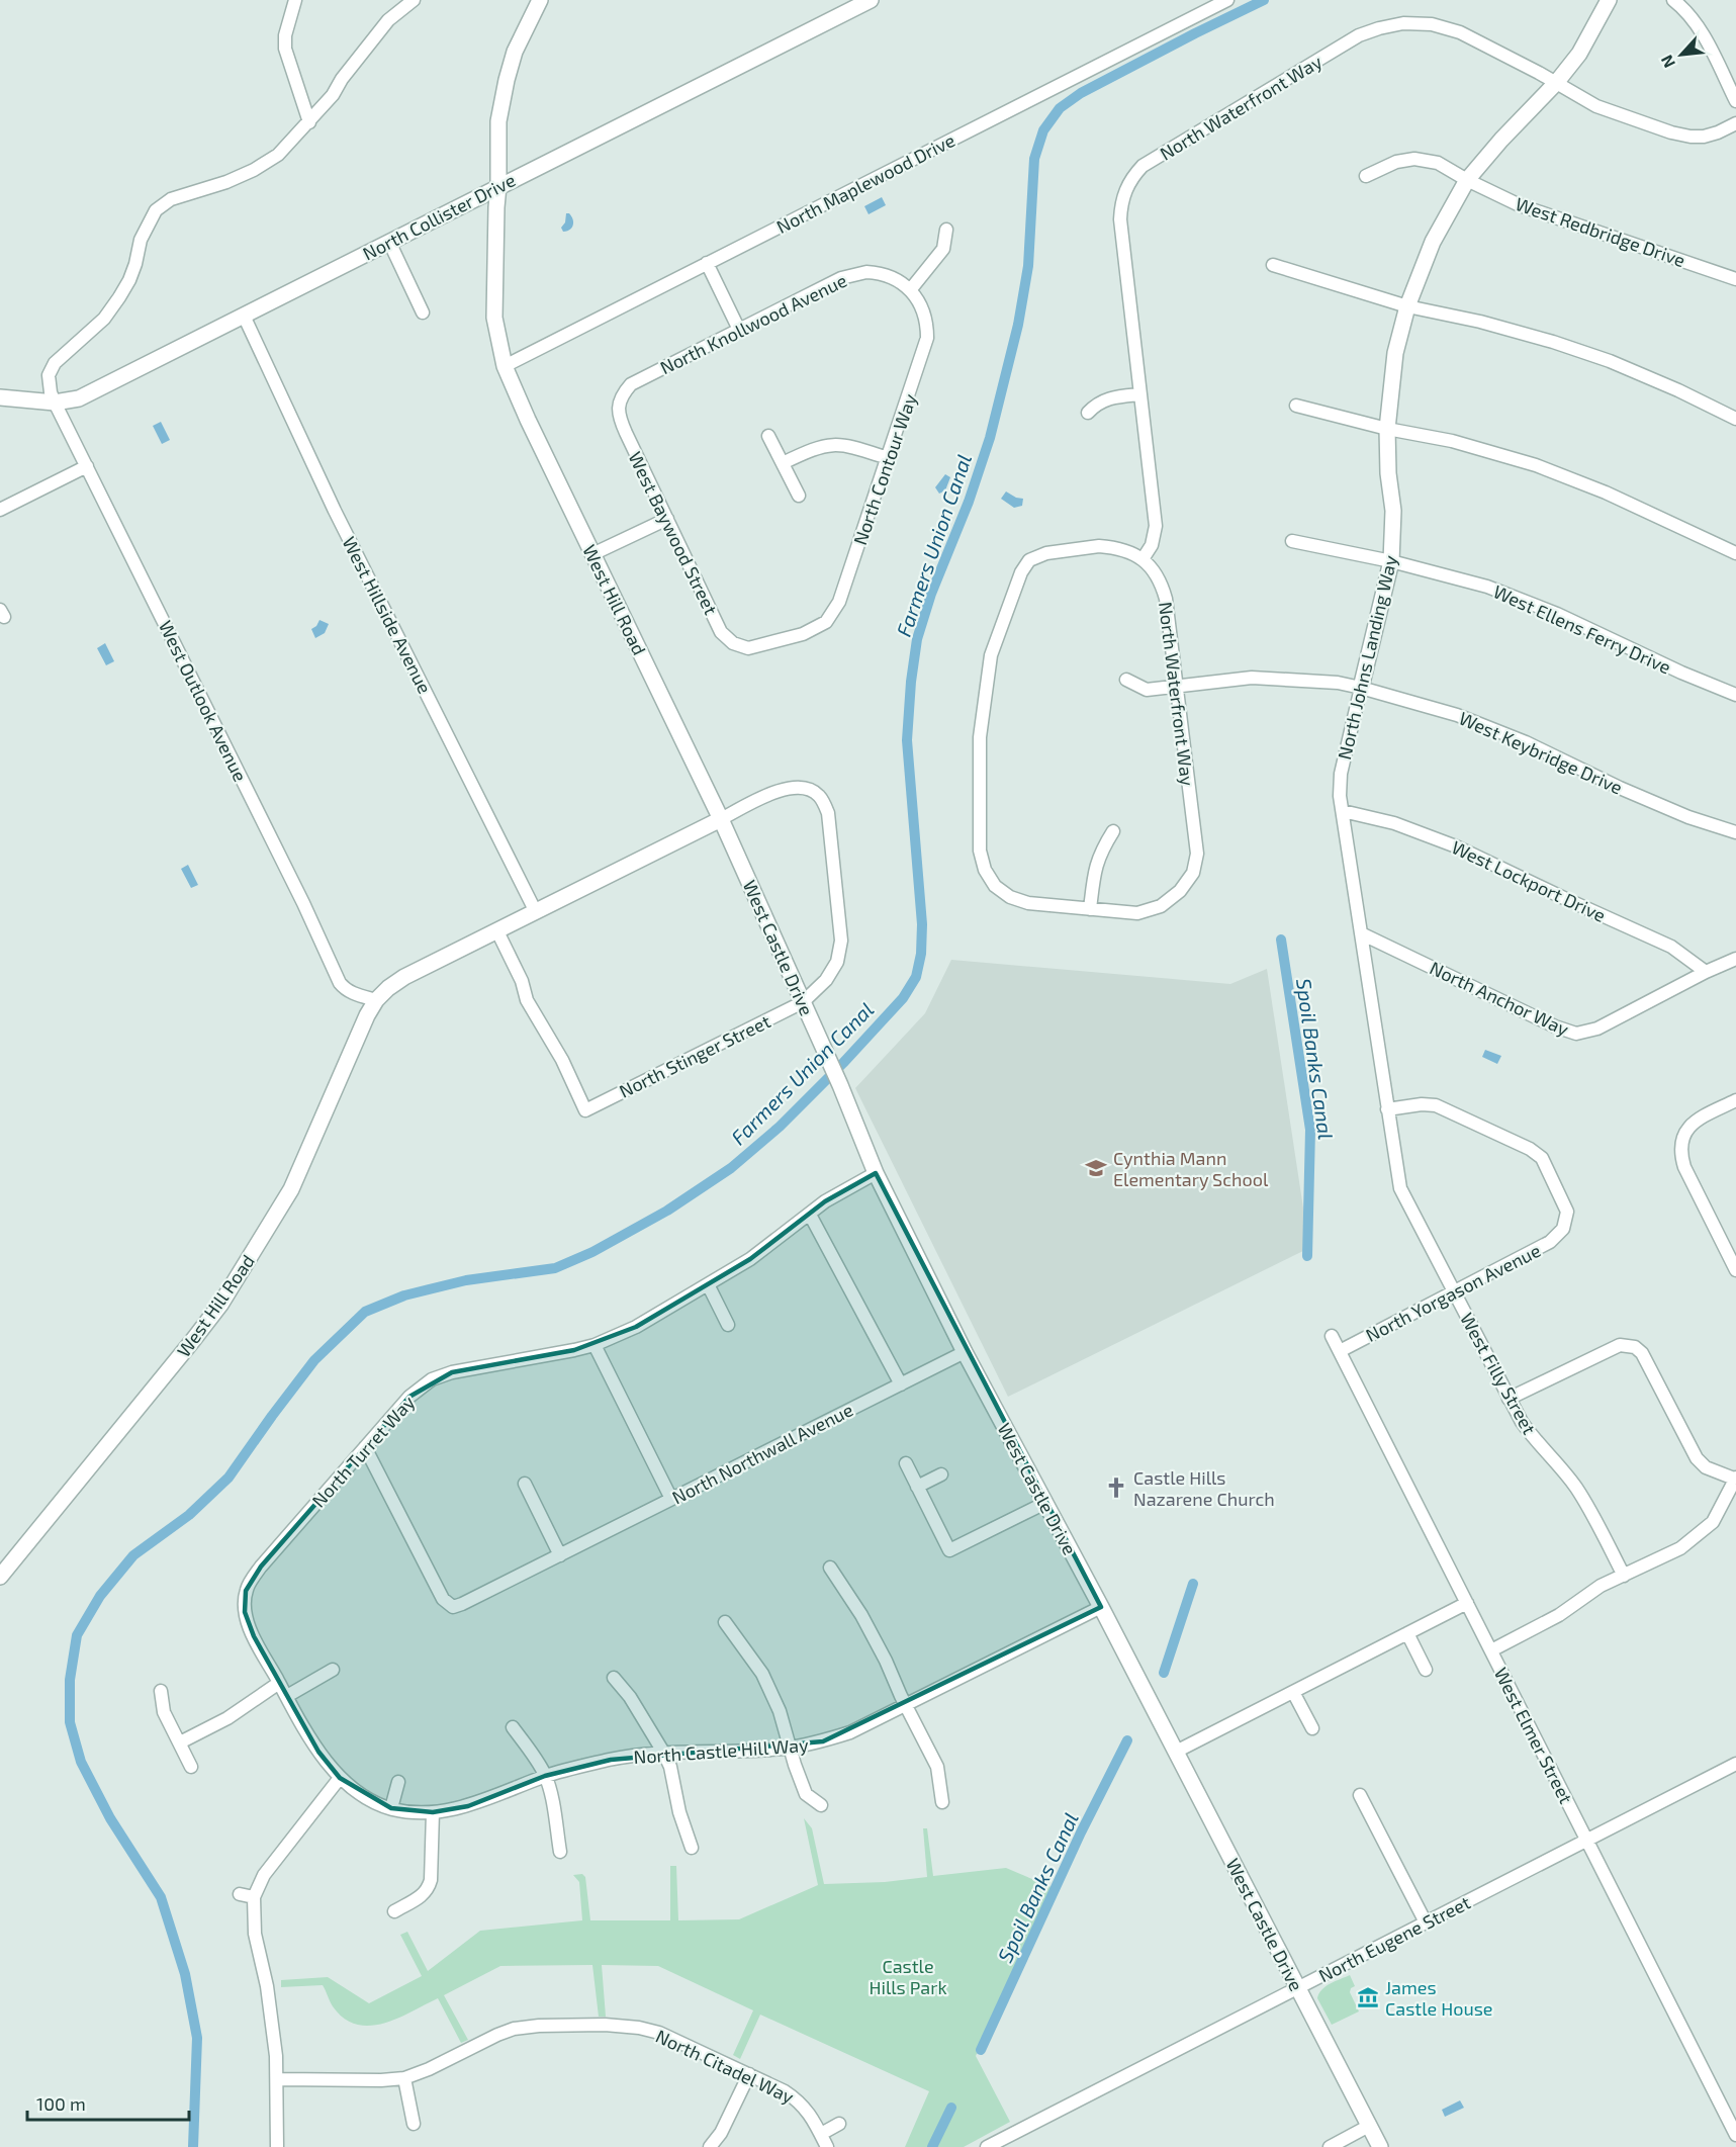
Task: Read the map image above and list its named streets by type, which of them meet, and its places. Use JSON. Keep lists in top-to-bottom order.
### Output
{
  "streets": {
    "street": [
      "North Waterfront Way",
      "North Maplewood Drive",
      "North Collister Drive",
      "West Redbridge Drive",
      "North Knollwood Avenue",
      "North Contour Way",
      "West Baywood Street",
      "West Hill Road",
      "West Hillside Avenue",
      "West Ellens Ferry Drive",
      "North Johns Landing Way",
      "West Outlook Avenue",
      "West Keybridge Drive",
      "West Lockport Drive",
      "West Castle Drive",
      "North Anchor Way",
      "North Stinger Street",
      "North Yorgason Avenue",
      "West Filly Street",
      "North Turret Way",
      "North Northwall Avenue",
      "West Elmer Street",
      "North Castle Hill Way",
      "North Eugene Street",
      "North Citadel Way"
    ]
  },
  "crossings": [
    ["North Waterfront Way", "North Johns Landing Way"],
    ["North Waterfront Way", "West Keybridge Drive"],
    ["North Maplewood Drive", "West Hill Road"],
    ["North Collister Drive", "West Hill Road"],
    ["North Collister Drive", "West Hillside Avenue"],
    ["North Collister Drive", "West Outlook Avenue"],
    ["West Redbridge Drive", "North Johns Landing Way"],
    ["North Knollwood Avenue", "North Contour Way"],
    ["North Knollwood Avenue", "West Baywood Street"],
    ["North Contour Way", "West Baywood Street"],
    ["West Hill Road", "West Hillside Avenue"],
    ["West Hill Road", "West Outlook Avenue"],
    ["West Hill Road", "West Castle Drive"],
    ["West Hill Road", "North Stinger Street"],
    ["West Ellens Ferry Drive", "North Johns Landing Way"],
    ["North Johns Landing Way", "West Keybridge Drive"],
    ["North Johns Landing Way", "West Lockport Drive"],
    ["North Johns Landing Way", "North Anchor Way"],
    ["North Johns Landing Way", "North Yorgason Avenue"],
    ["North Johns Landing Way", "West Filly Street"],
    ["West Lockport Drive", "North Anchor Way"],
    ["West Castle Drive", "North Stinger Street"],
    ["West Castle Drive", "North Turret Way"],
    ["West Castle Drive", "North Northwall Avenue"],
    ["West Castle Drive", "North Castle Hill Way"],
    ["West Castle Drive", "North Eugene Street"],
    ["North Yorgason Avenue", "West Filly Street"],
    ["North Yorgason Avenue", "West Elmer Street"],
    ["North Turret Way", "North Northwall Avenue"],
    ["North Turret Way", "North Castle Hill Way"],
    ["West Elmer Street", "North Eugene Street"]
  ],
  "water": ["Farmers Union Canal", "Spoil Banks Canal"],
  "parks": ["Castle Hills Park"],
  "places": {
    "school or university": ["Cynthia Mann Elementary School"],
    "church": ["Castle Hills Nazarene Church"],
    "museum": ["James Castle House"]
  },
  "scale_bar": "100 m",
  "north": "bottom left"
}
